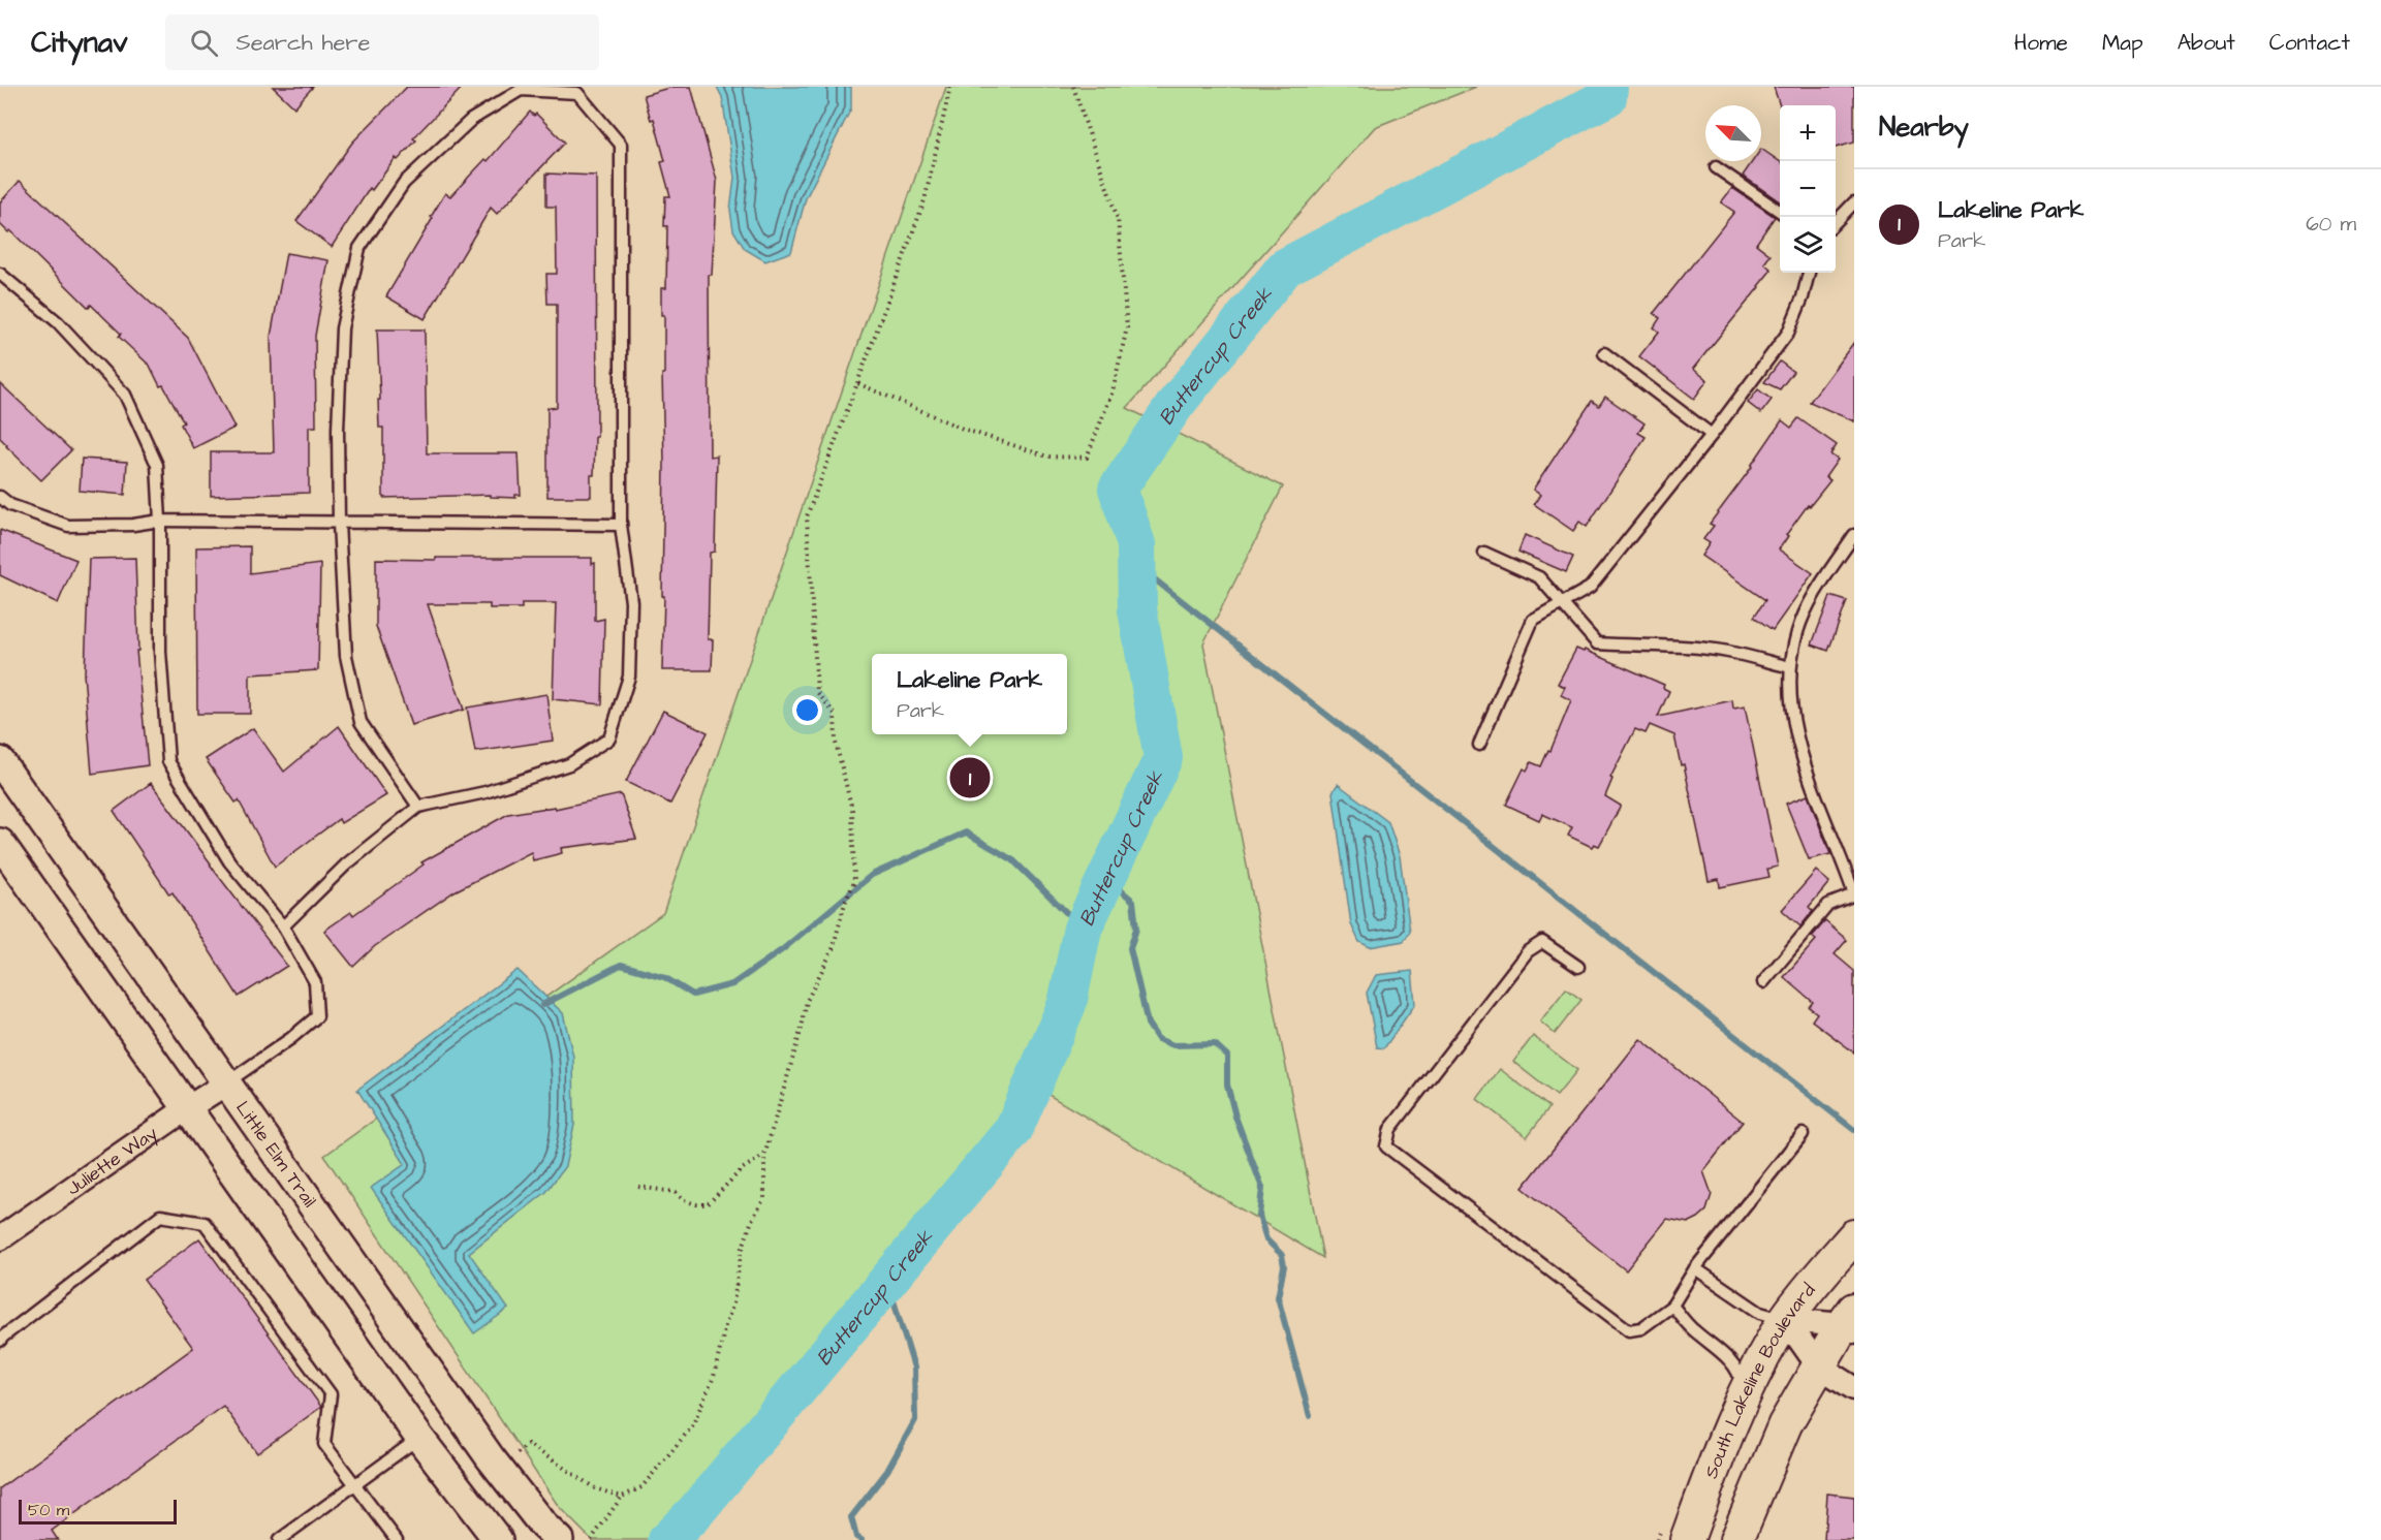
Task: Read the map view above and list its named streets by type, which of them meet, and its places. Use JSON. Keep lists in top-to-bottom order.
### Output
{
  "streets": {
    "main road": ["South Lakeline Boulevard"],
    "street": ["Little Elm Trail", "Juliette Way"]
  },
  "crossings": [
    ["Little Elm Trail", "Juliette Way"]
  ],
  "water": ["Buttercup Creek"],
  "scale_bar": "50 m",
  "north": "top left",
  "page": {
    "header": "Citynav",
    "search": "Search here",
    "nav": [
      "Home",
      "Map",
      "About",
      "Contact"
    ],
    "heading": "Nearby",
    "map_buttons": ["+", "−"],
    "list": [
      {
        "mark": "1",
        "name": "Lakeline Park",
        "note": "Park",
        "value": "60 m"
      }
    ],
    "popup": ["Lakeline Park", "Park"],
    "pins": "1",
    "scale": "50 m"
  }
}
